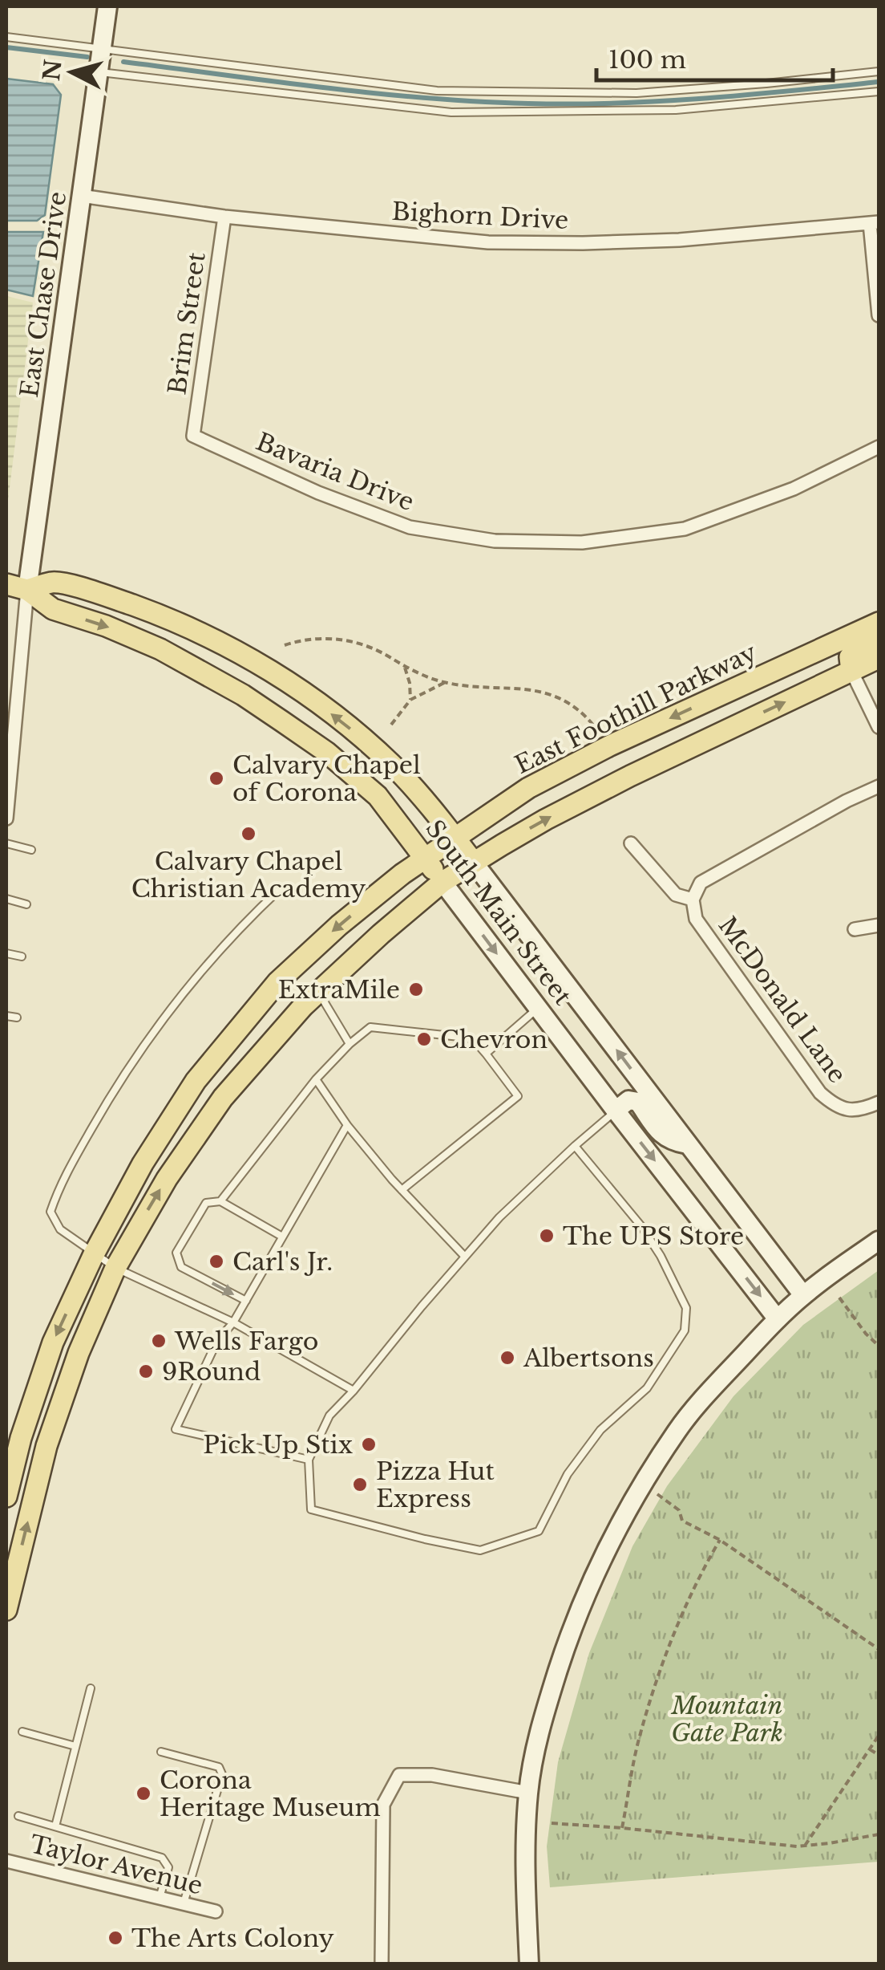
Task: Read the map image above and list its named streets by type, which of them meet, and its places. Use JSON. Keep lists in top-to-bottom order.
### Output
{
  "streets": {
    "main road": ["East Chase Drive", "East Foothill Parkway", "South Main Street"],
    "street": [
      "Bighorn Drive",
      "Brim Street",
      "Bavaria Drive",
      "McDonald Lane",
      "Taylor Avenue"
    ]
  },
  "crossings": [
    ["Bighorn Drive", "East Chase Drive"],
    ["Bighorn Drive", "Brim Street"],
    ["East Chase Drive", "South Main Street"],
    ["Brim Street", "Bavaria Drive"],
    ["East Foothill Parkway", "South Main Street"]
  ],
  "parks": ["Mountain Gate Park"],
  "places": [
    "Calvary Chapel of Corona",
    "Calvary Chapel Christian Academy",
    "ExtraMile",
    "Chevron",
    "The UPS Store",
    "Carl's Jr.",
    "Wells Fargo",
    "Albertsons",
    "9Round",
    "Pick Up Stix",
    "Pizza Hut Express",
    "Corona Heritage Museum",
    "The Arts Colony"
  ],
  "scale_bar": "100 m",
  "north": "left"
}
